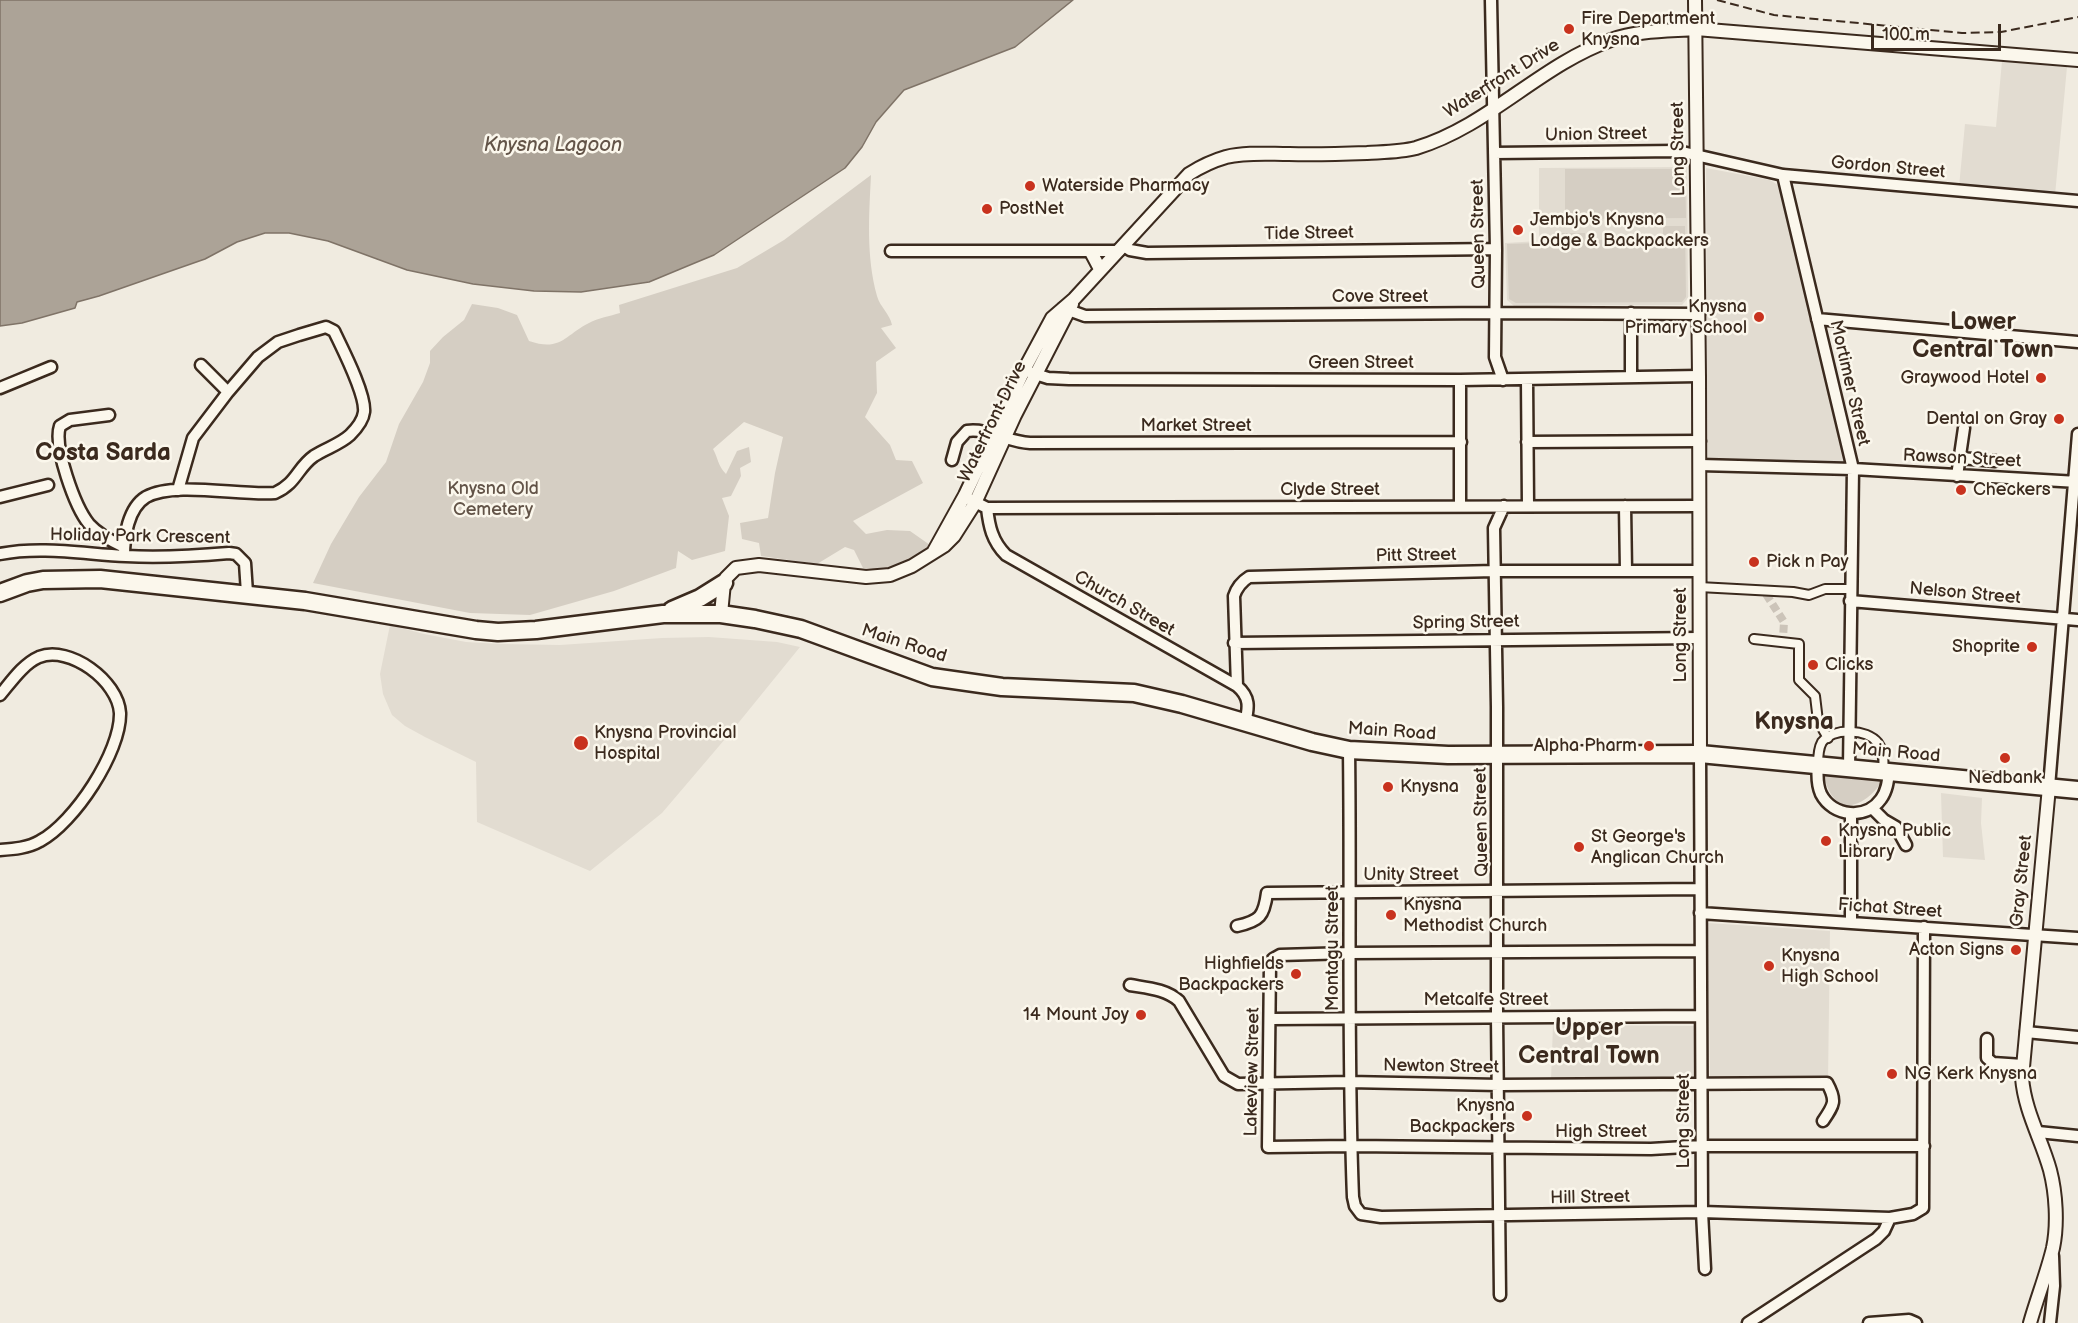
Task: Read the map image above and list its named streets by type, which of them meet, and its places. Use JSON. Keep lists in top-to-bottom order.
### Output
{
  "streets": {
    "highway": ["Main Road"],
    "street": [
      "Waterfront Drive",
      "Union Street",
      "Long Street",
      "Gordon Street",
      "Tide Street",
      "Queen Street",
      "Cove Street",
      "Green Street",
      "Mortimer Street",
      "Market Street",
      "Rawson Street",
      "Clyde Street",
      "Holiday Park Crescent",
      "Pitt Street",
      "Nelson Street",
      "Church Street",
      "Spring Street",
      "Unity Street",
      "Gray Street",
      "Fichat Street",
      "Montagu Street",
      "Metcalfe Street",
      "Newton Street",
      "Lakeview Street",
      "High Street",
      "Hill Street"
    ]
  },
  "crossings": [
    ["Waterfront Drive", "Long Street"],
    ["Waterfront Drive", "Tide Street"],
    ["Waterfront Drive", "Queen Street"],
    ["Waterfront Drive", "Cove Street"],
    ["Waterfront Drive", "Green Street"],
    ["Waterfront Drive", "Market Street"],
    ["Waterfront Drive", "Clyde Street"],
    ["Union Street", "Long Street"],
    ["Union Street", "Gordon Street"],
    ["Union Street", "Queen Street"],
    ["Long Street", "Gordon Street"],
    ["Long Street", "Cove Street"],
    ["Long Street", "Green Street"],
    ["Long Street", "Rawson Street"],
    ["Long Street", "Clyde Street"],
    ["Long Street", "Pitt Street"],
    ["Long Street", "Spring Street"],
    ["Long Street", "Main Road"],
    ["Long Street", "Unity Street"],
    ["Long Street", "Fichat Street"],
    ["Long Street", "Metcalfe Street"],
    ["Long Street", "Newton Street"],
    ["Long Street", "High Street"],
    ["Long Street", "Hill Street"],
    ["Gordon Street", "Mortimer Street"],
    ["Tide Street", "Queen Street"],
    ["Queen Street", "Cove Street"],
    ["Queen Street", "Green Street"],
    ["Queen Street", "Clyde Street"],
    ["Queen Street", "Pitt Street"],
    ["Queen Street", "Spring Street"],
    ["Queen Street", "Main Road"],
    ["Queen Street", "Unity Street"],
    ["Queen Street", "Metcalfe Street"],
    ["Queen Street", "Newton Street"],
    ["Queen Street", "High Street"],
    ["Queen Street", "Hill Street"],
    ["Mortimer Street", "Rawson Street"],
    ["Mortimer Street", "Nelson Street"],
    ["Mortimer Street", "Main Road"],
    ["Rawson Street", "Gray Street"],
    ["Clyde Street", "Church Street"],
    ["Pitt Street", "Church Street"],
    ["Pitt Street", "Spring Street"],
    ["Nelson Street", "Gray Street"],
    ["Main Road", "Gray Street"],
    ["Main Road", "Montagu Street"],
    ["Unity Street", "Montagu Street"],
    ["Gray Street", "Fichat Street"],
    ["Montagu Street", "Metcalfe Street"],
    ["Montagu Street", "Newton Street"],
    ["Montagu Street", "Lakeview Street"],
    ["Montagu Street", "High Street"],
    ["Montagu Street", "Hill Street"],
    ["Metcalfe Street", "Lakeview Street"],
    ["Newton Street", "Lakeview Street"],
    ["Lakeview Street", "High Street"],
    ["Lakeview Street", "Hill Street"],
    ["High Street", "Hill Street"]
  ],
  "districts": [
    "Lower Central Town",
    "Costa Sarda",
    "Knysna",
    "Upper Central Town"
  ],
  "water": ["Knysna Lagoon"],
  "parks": ["Knysna Old Cemetery"],
  "places": [
    "Fire Department Knysna",
    "Waterside Pharmacy",
    "PostNet",
    "Jembjo's Knysna Lodge & Backpackers",
    "Knysna Primary School",
    "Graywood Hotel",
    "Dental on Gray",
    "Checkers",
    "Pick n Pay",
    "Shoprite",
    "Clicks",
    "Knysna Provincial Hospital",
    "Alpha Pharm",
    "Nedbank",
    "Knysna",
    "Knysna Public Library",
    "St George's Anglican Church",
    "Knysna Methodist Church",
    "Acton Signs",
    "Knysna High School",
    "Highfields Backpackers",
    "14 Mount Joy",
    "NG Kerk Knysna",
    "Knysna Backpackers"
  ],
  "scale_bar": "100 m"
}
